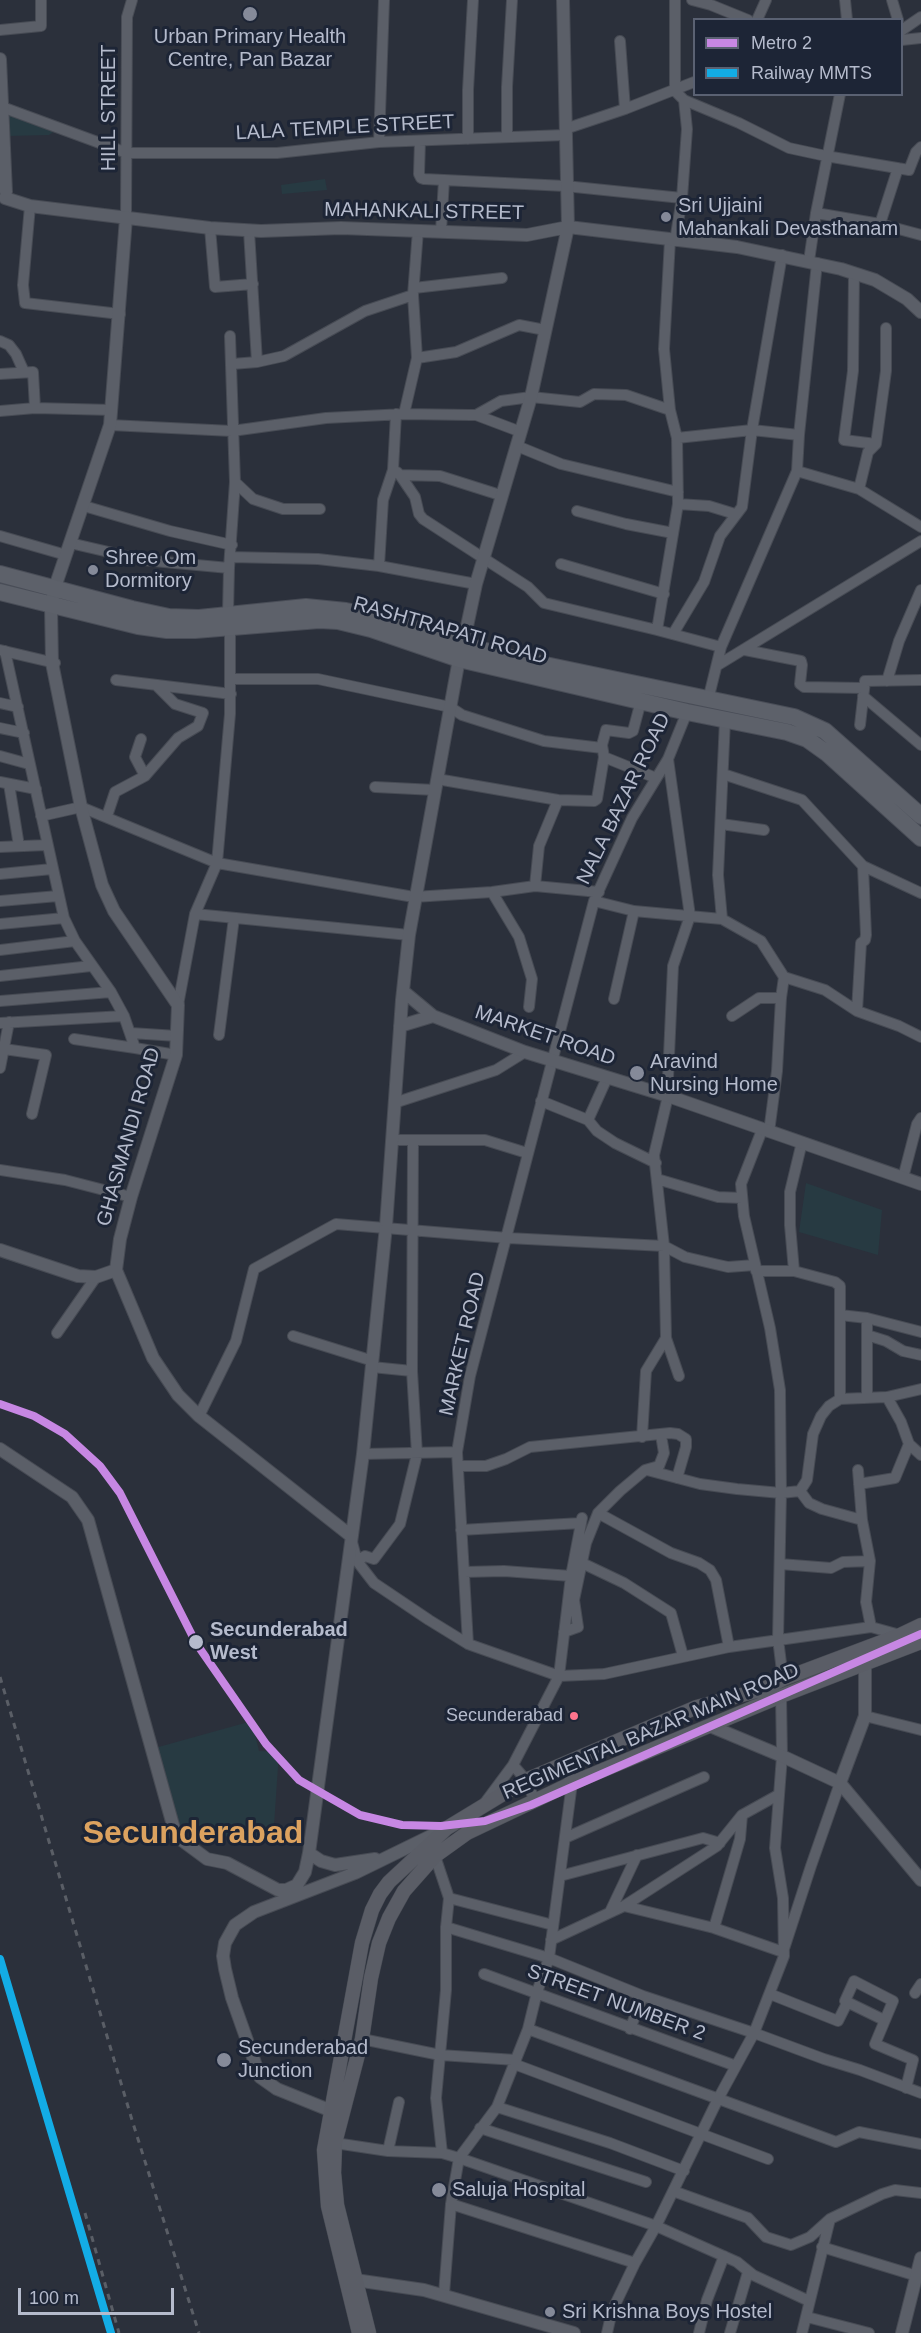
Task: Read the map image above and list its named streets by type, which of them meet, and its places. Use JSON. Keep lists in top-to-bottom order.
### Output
{
  "streets": {
    "main road": ["RASHTRAPATI ROAD", "REGIMENTAL BAZAR MAIN ROAD"],
    "street": [
      "HILL STREET",
      "LALA TEMPLE STREET",
      "MAHANKALI STREET",
      "NALA BAZAR ROAD",
      "MARKET ROAD",
      "GHASMANDI ROAD",
      "STREET NUMBER 2"
    ]
  },
  "crossings": [
    ["HILL STREET", "LALA TEMPLE STREET"],
    ["HILL STREET", "MAHANKALI STREET"],
    ["RASHTRAPATI ROAD", "NALA BAZAR ROAD"],
    ["NALA BAZAR ROAD", "MARKET ROAD"]
  ],
  "districts": ["Secunderabad"],
  "places": [
    "Urban Primary Health Centre, Pan Bazar",
    "Sri Ujjaini Mahankali Devasthanam",
    "Shree Om Dormitory",
    "Aravind Nursing Home",
    "Secunderabad West",
    "Secunderabad",
    "Secunderabad Junction",
    "Saluja Hospital",
    "Sri Krishna Boys Hostel"
  ],
  "lines": ["metro line 2", "rail line MMTS"],
  "legend": ["Metro 2", "Railway MMTS"],
  "scale_bar": "100 m"
}
